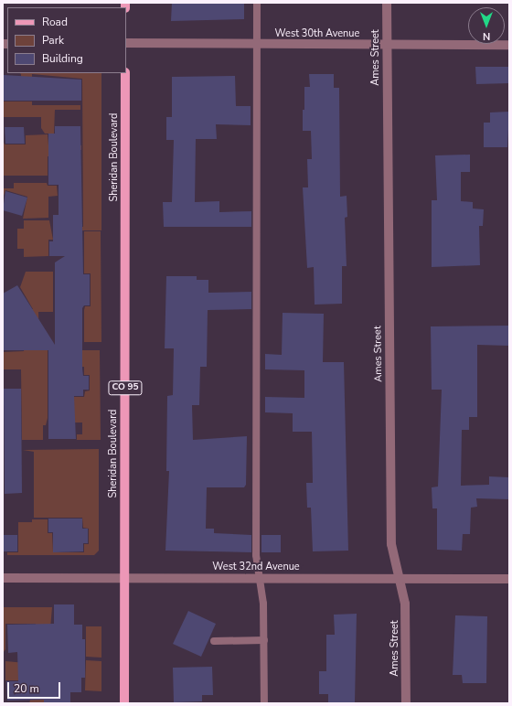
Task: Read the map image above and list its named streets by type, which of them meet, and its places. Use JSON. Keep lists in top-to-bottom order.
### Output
{
  "streets": {
    "main road": ["Sheridan Boulevard", "CO 95"],
    "street": ["West 30th Avenue", "Ames Street", "West 32nd Avenue"]
  },
  "crossings": [
    ["West 30th Avenue", "Ames Street"],
    ["Ames Street", "West 32nd Avenue"],
    ["Sheridan Boulevard", "West 32nd Avenue"]
  ],
  "legend": ["Road", "Park", "Building"],
  "scale_bar": "20 m",
  "north": "bottom"
}
